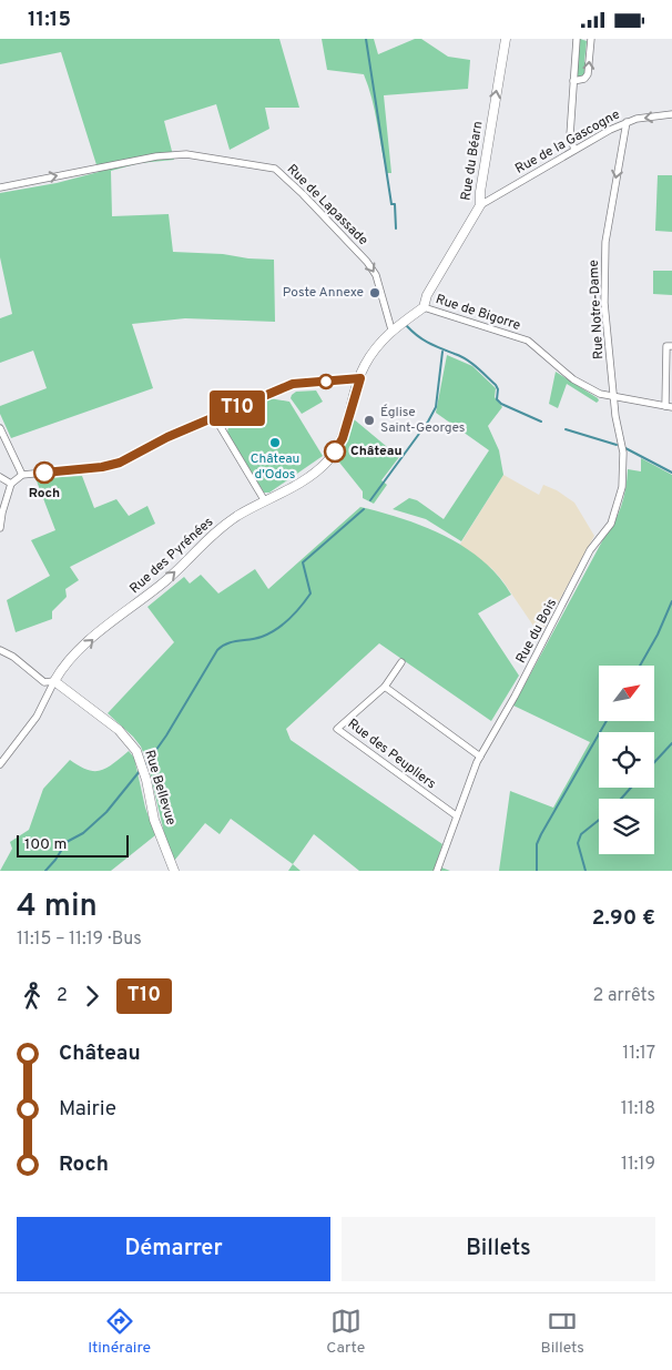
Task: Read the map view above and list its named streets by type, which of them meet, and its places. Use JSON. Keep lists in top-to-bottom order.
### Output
{
  "streets": {
    "street": [
      "Rue de la Gascogne",
      "Rue du Béarn",
      "Rue de Lapassade",
      "Rue Notre-Dame",
      "Rue de Bigorre",
      "Rue des Pyrénées",
      "Rue du Bois",
      "Rue des Peupliers",
      "Rue Bellevue"
    ]
  },
  "crossings": [
    ["Rue de la Gascogne", "Rue du Béarn"],
    ["Rue de la Gascogne", "Rue Notre-Dame"],
    ["Rue du Béarn", "Rue de Bigorre"],
    ["Rue du Béarn", "Rue des Pyrénées"],
    ["Rue de Lapassade", "Rue des Pyrénées"],
    ["Rue Notre-Dame", "Rue de Bigorre"],
    ["Rue Notre-Dame", "Rue du Bois"],
    ["Rue de Bigorre", "Rue des Pyrénées"],
    ["Rue de Bigorre", "Rue du Bois"],
    ["Rue des Pyrénées", "Rue Bellevue"],
    ["Rue du Bois", "Rue des Peupliers"]
  ],
  "one_way": [
    "Rue du Béarn",
    "Rue de Lapassade",
    "Rue Notre-Dame",
    "Rue des Pyrénées"
  ],
  "places": [
    "Poste Annexe",
    "Église Saint-Georges",
    "Château d'Odos",
    "Château",
    "Roch"
  ],
  "lines": ["bus line T10"],
  "scale_bar": "100 m",
  "north": "top right",
  "page": {
    "status": "11:15",
    "on_map": "T10",
    "scale": "100 m",
    "heading": ["4 min", "11:15 – 11:19 · Bus", "2.90 €"],
    "legs": ["2", "T10", "2 arrêts"],
    "list": [
      {
        "name": "Château",
        "value": "11:17"
      },
      {
        "name": "Mairie",
        "value": "11:18"
      },
      {
        "name": "Roch",
        "value": "11:19"
      }
    ],
    "buttons": ["Démarrer", "Billets"],
    "tabs": ["Itinéraire", "Carte", "Billets"]
  }
}
